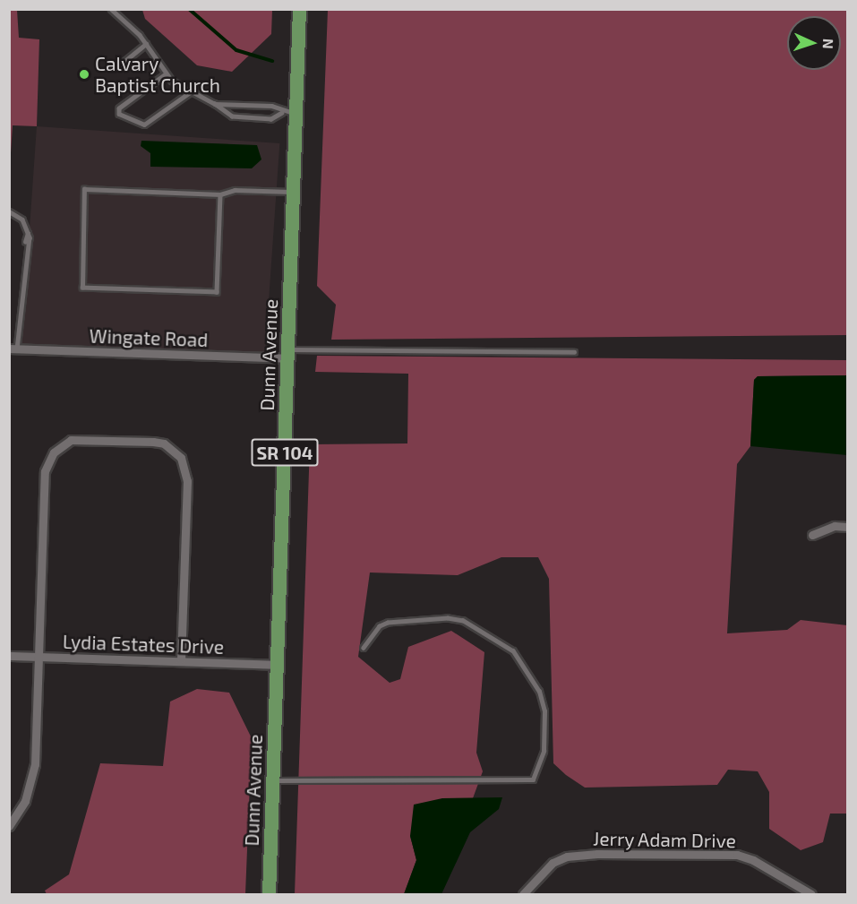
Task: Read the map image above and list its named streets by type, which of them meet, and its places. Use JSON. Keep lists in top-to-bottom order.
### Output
{
  "streets": {
    "main road": ["Dunn Avenue", "SR 104"],
    "street": ["Wingate Road", "Lydia Estates Drive", "Jerry Adam Drive"]
  },
  "crossings": [
    ["Wingate Road", "Dunn Avenue"],
    ["Dunn Avenue", "Lydia Estates Drive"]
  ],
  "places": ["Calvary Baptist Church"],
  "north": "right"
}
